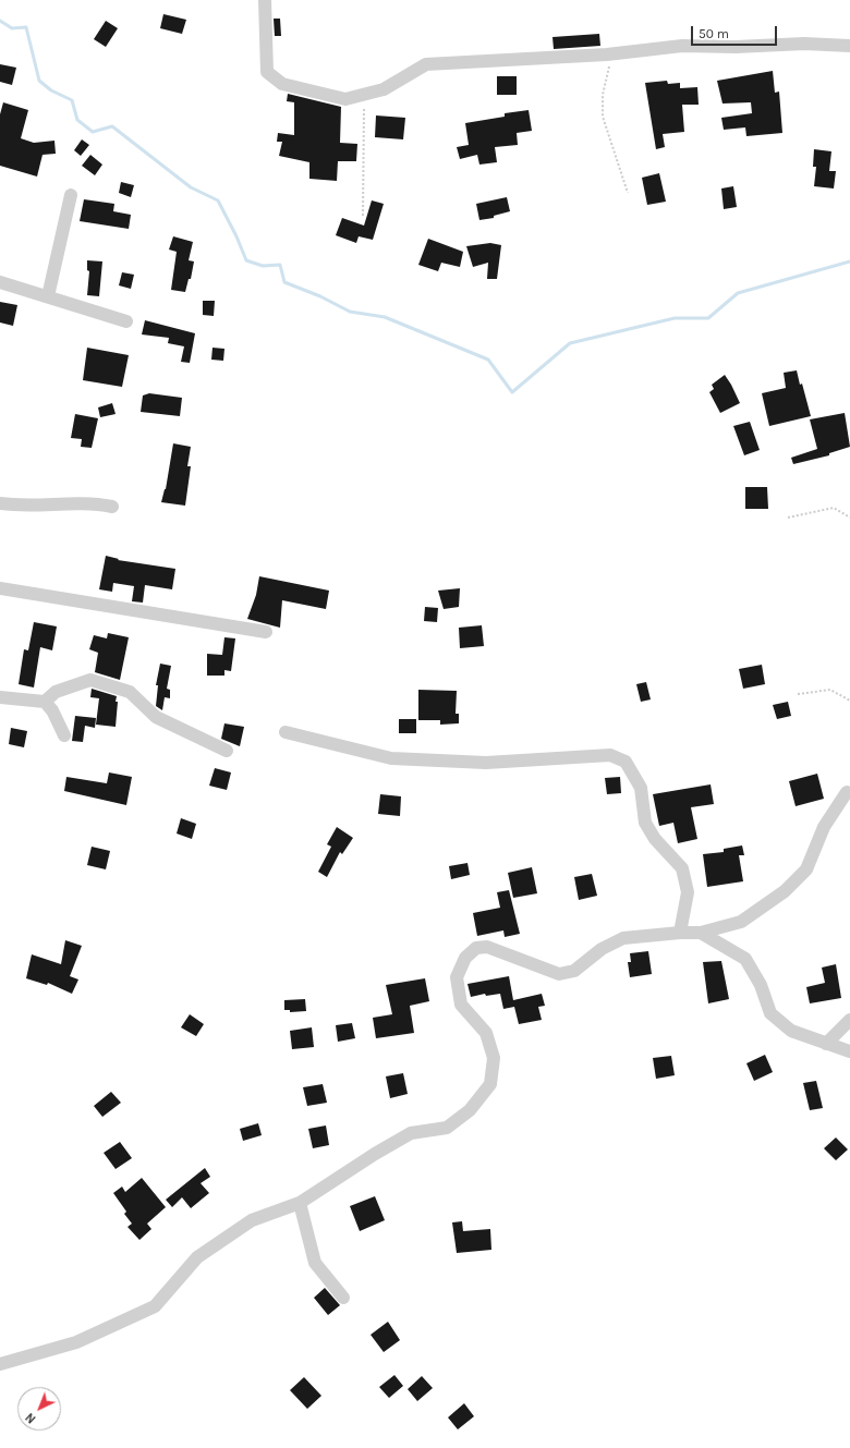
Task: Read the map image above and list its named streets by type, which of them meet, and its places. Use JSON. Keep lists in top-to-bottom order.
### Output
{
  "scale_bar": "50 m",
  "north": "bottom left"
}
